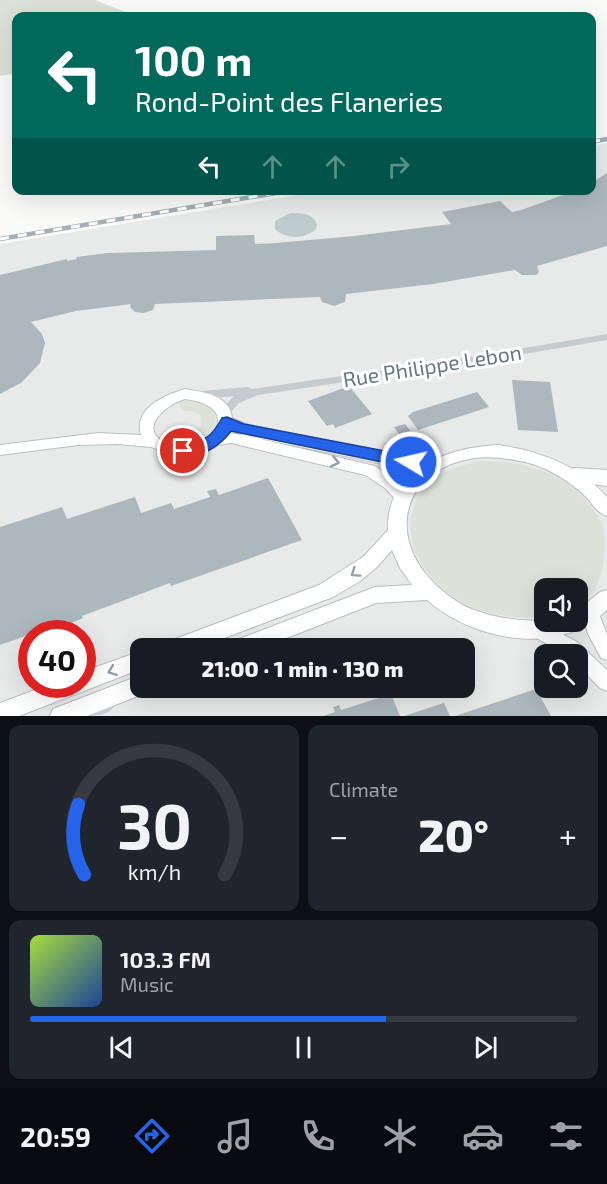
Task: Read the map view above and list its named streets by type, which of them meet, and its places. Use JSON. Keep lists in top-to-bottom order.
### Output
{
  "streets": {
    "street": ["Rue Philippe Lebon"]
  },
  "page": {
    "turn": ["100 m", "Rond-Point des Flaneries"],
    "limit": "40",
    "trip": "21:00 · 1 min · 130 m",
    "tile": "Climate",
    "heat": ["−", "20°", "+"],
    "song": ["103.3 FM", "Music"],
    "tabs": "20:59",
    "gauge": ["30", "km/h"]
  }
}
